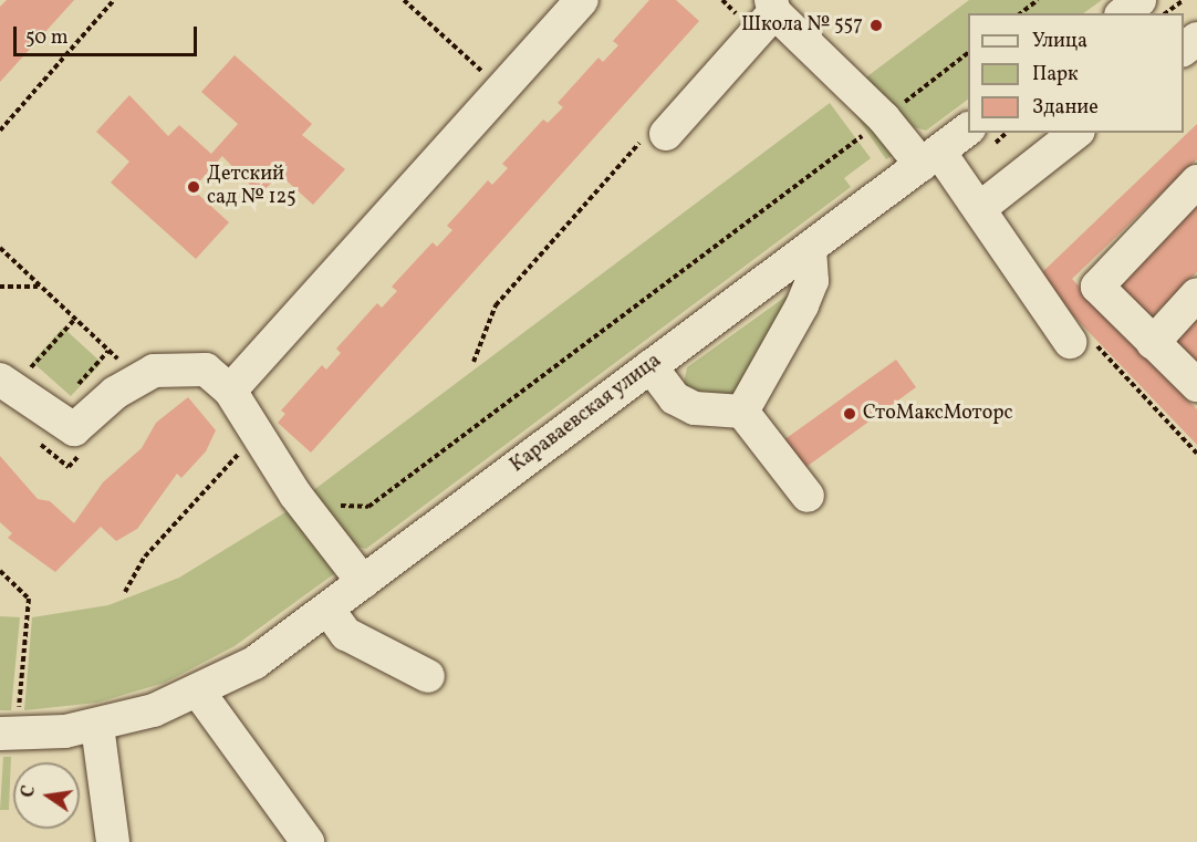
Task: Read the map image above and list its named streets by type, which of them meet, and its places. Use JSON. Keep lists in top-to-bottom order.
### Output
{
  "streets": {
    "street": ["Караваевская улица"]
  },
  "places": ["Школа № 557", "Детский сад № 125", "СтоМаксМоторс"],
  "legend": ["Улица", "Парк", "Здание"],
  "scale_bar": "50 m",
  "north": "left"
}
